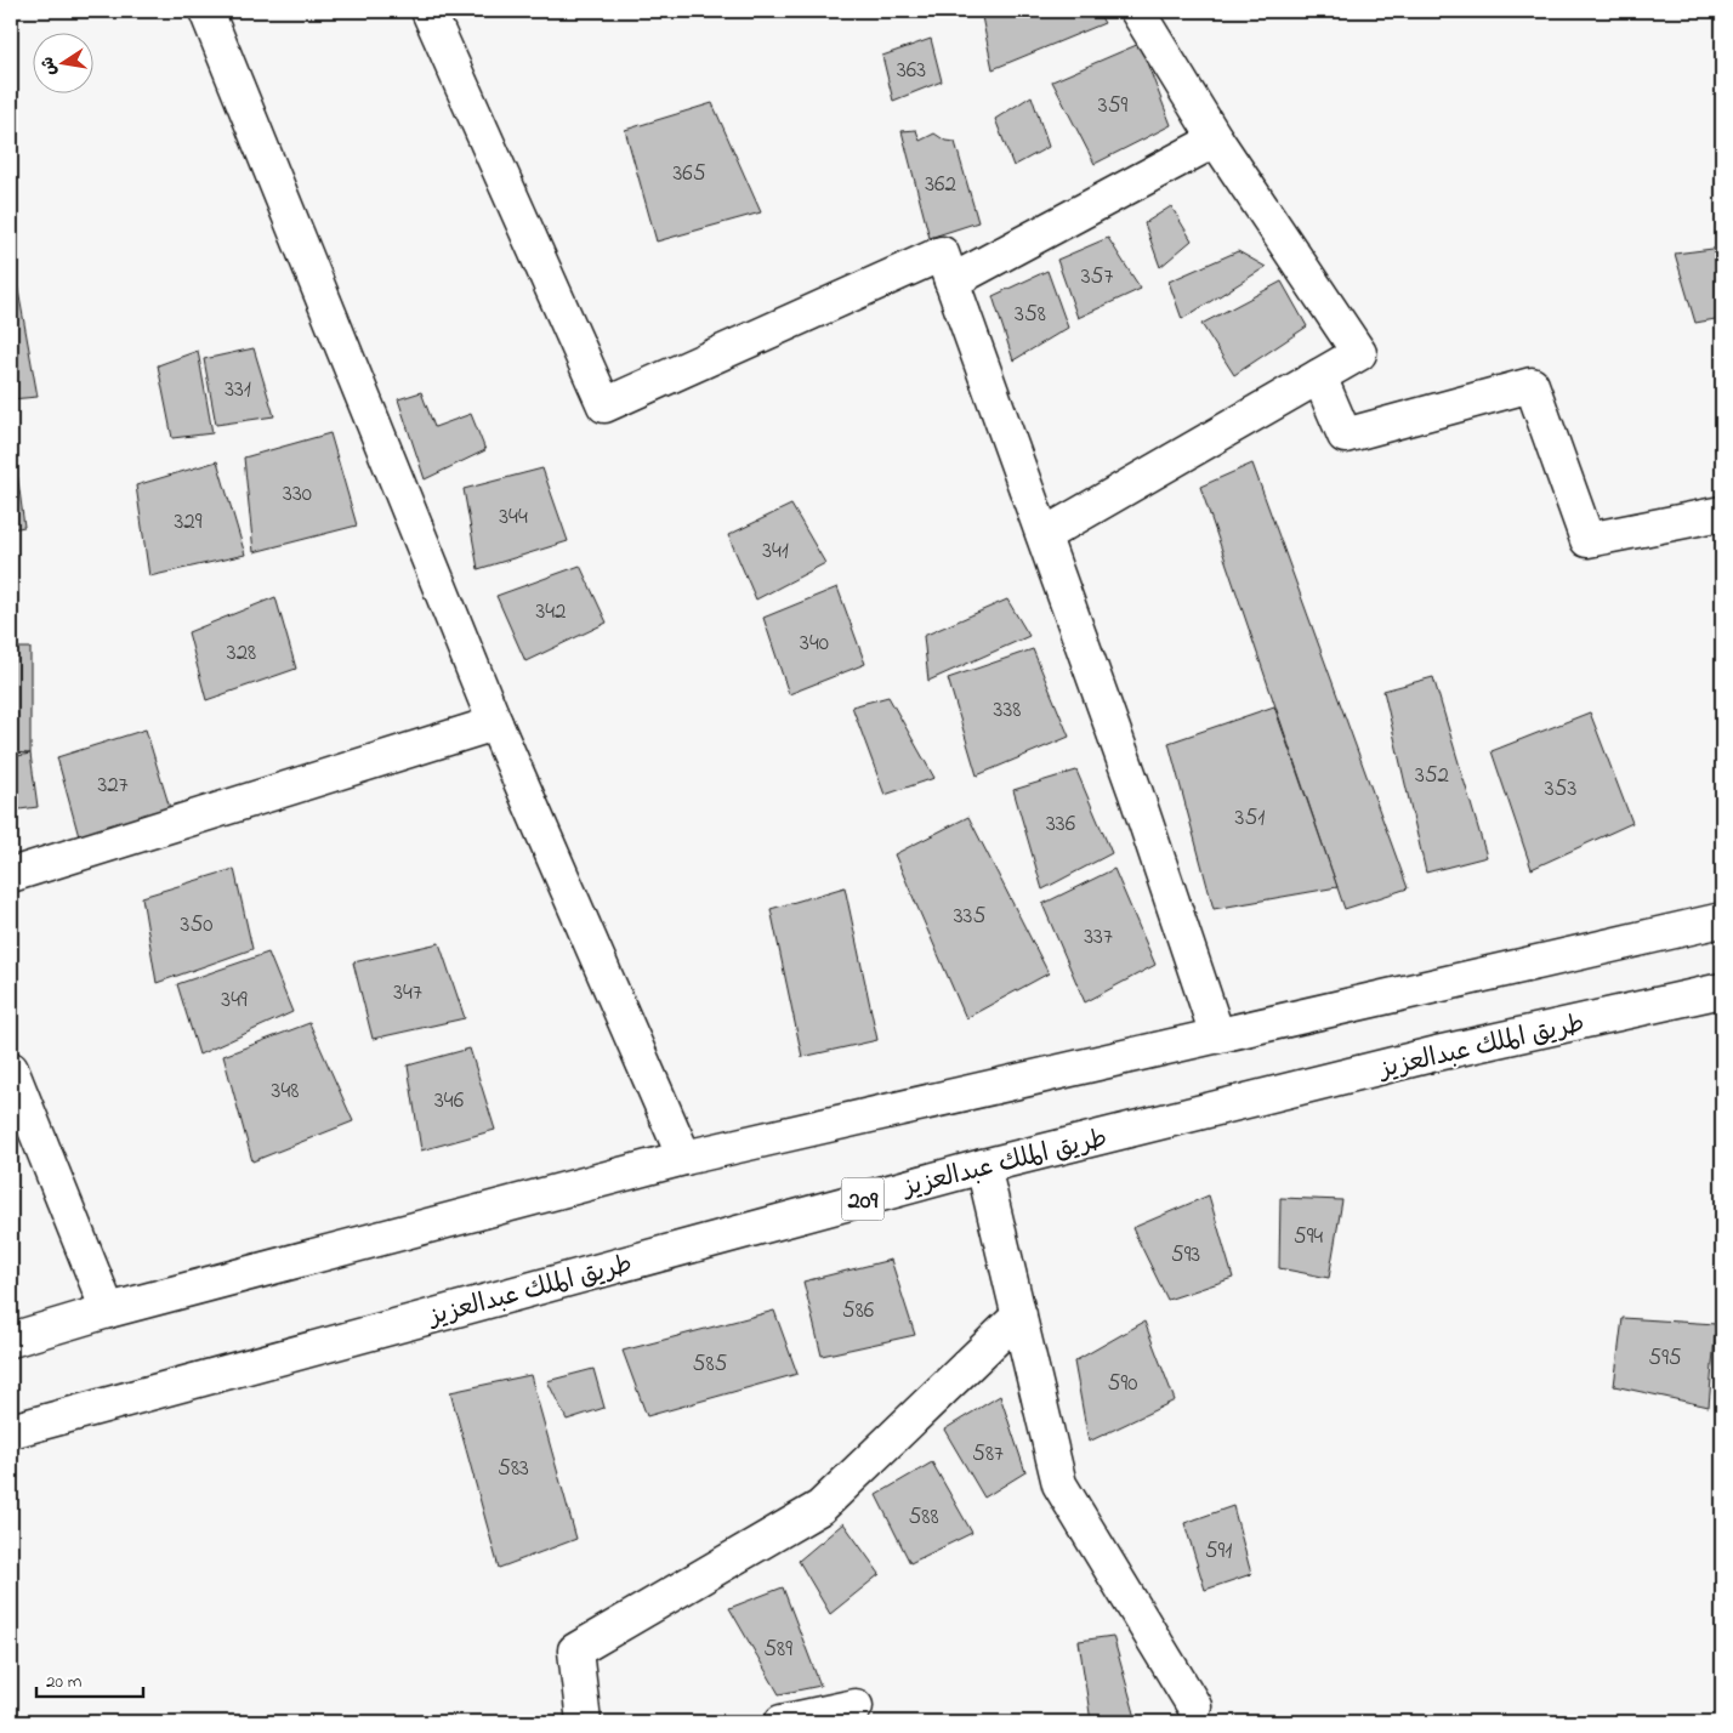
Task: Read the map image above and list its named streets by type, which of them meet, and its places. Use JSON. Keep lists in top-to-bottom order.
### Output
{
  "streets": {
    "street": ["طريق الملك عبدالعزيز", "209"]
  },
  "house_numbers": [
    "363",
    "359",
    "365",
    "362",
    "357",
    "358",
    "331",
    "330",
    "344",
    "329",
    "341",
    "342",
    "340",
    "328",
    "338",
    "352",
    "327",
    "353",
    "351",
    "336",
    "335",
    "350",
    "337",
    "347",
    "349",
    "348",
    "346",
    "594",
    "593",
    "586",
    "595",
    "585",
    "590",
    "587",
    "583",
    "588",
    "591",
    "589"
  ],
  "scale_bar": "20 m",
  "north": "left"
}
